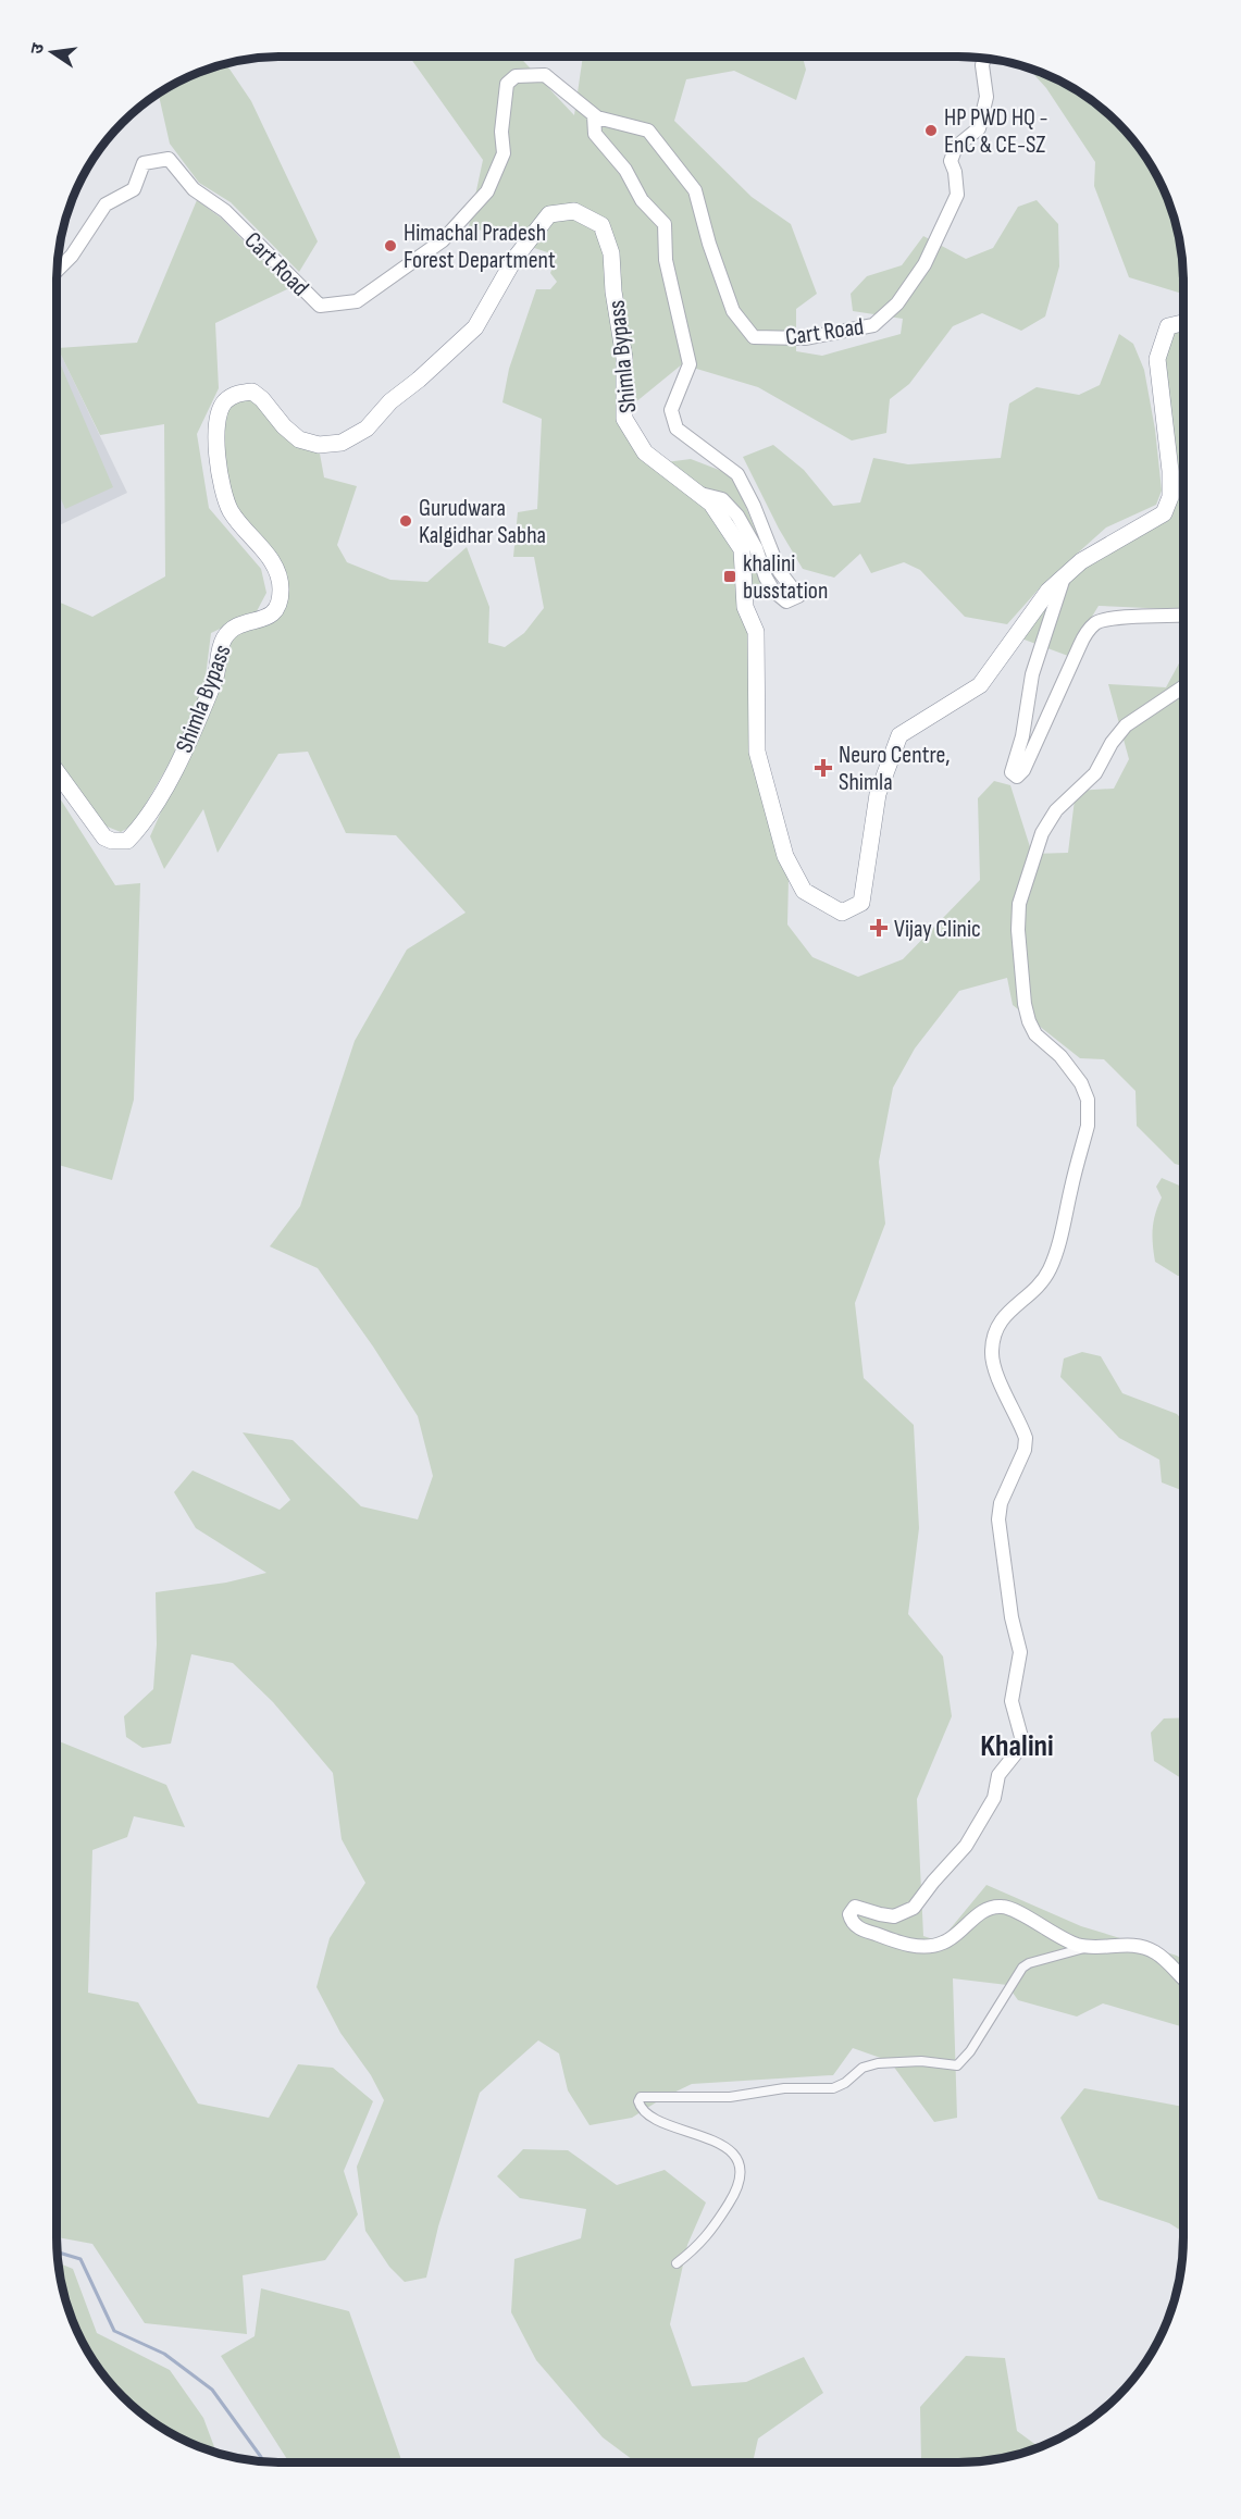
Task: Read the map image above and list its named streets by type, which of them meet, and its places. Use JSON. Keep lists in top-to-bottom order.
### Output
{
  "streets": {
    "highway": ["Shimla Bypass"],
    "street": ["Cart Road"]
  },
  "districts": ["Khalini"],
  "places": {
    "other": ["HP PWD HQ - EnC & CE-SZ", "Himachal Pradesh Forest Department", "Gurudwara Kalgidhar Sabha"],
    "transit": ["khalini busstation"],
    "health": ["Neuro Centre, Shimla", "Vijay Clinic"]
  },
  "north": "left"
}
